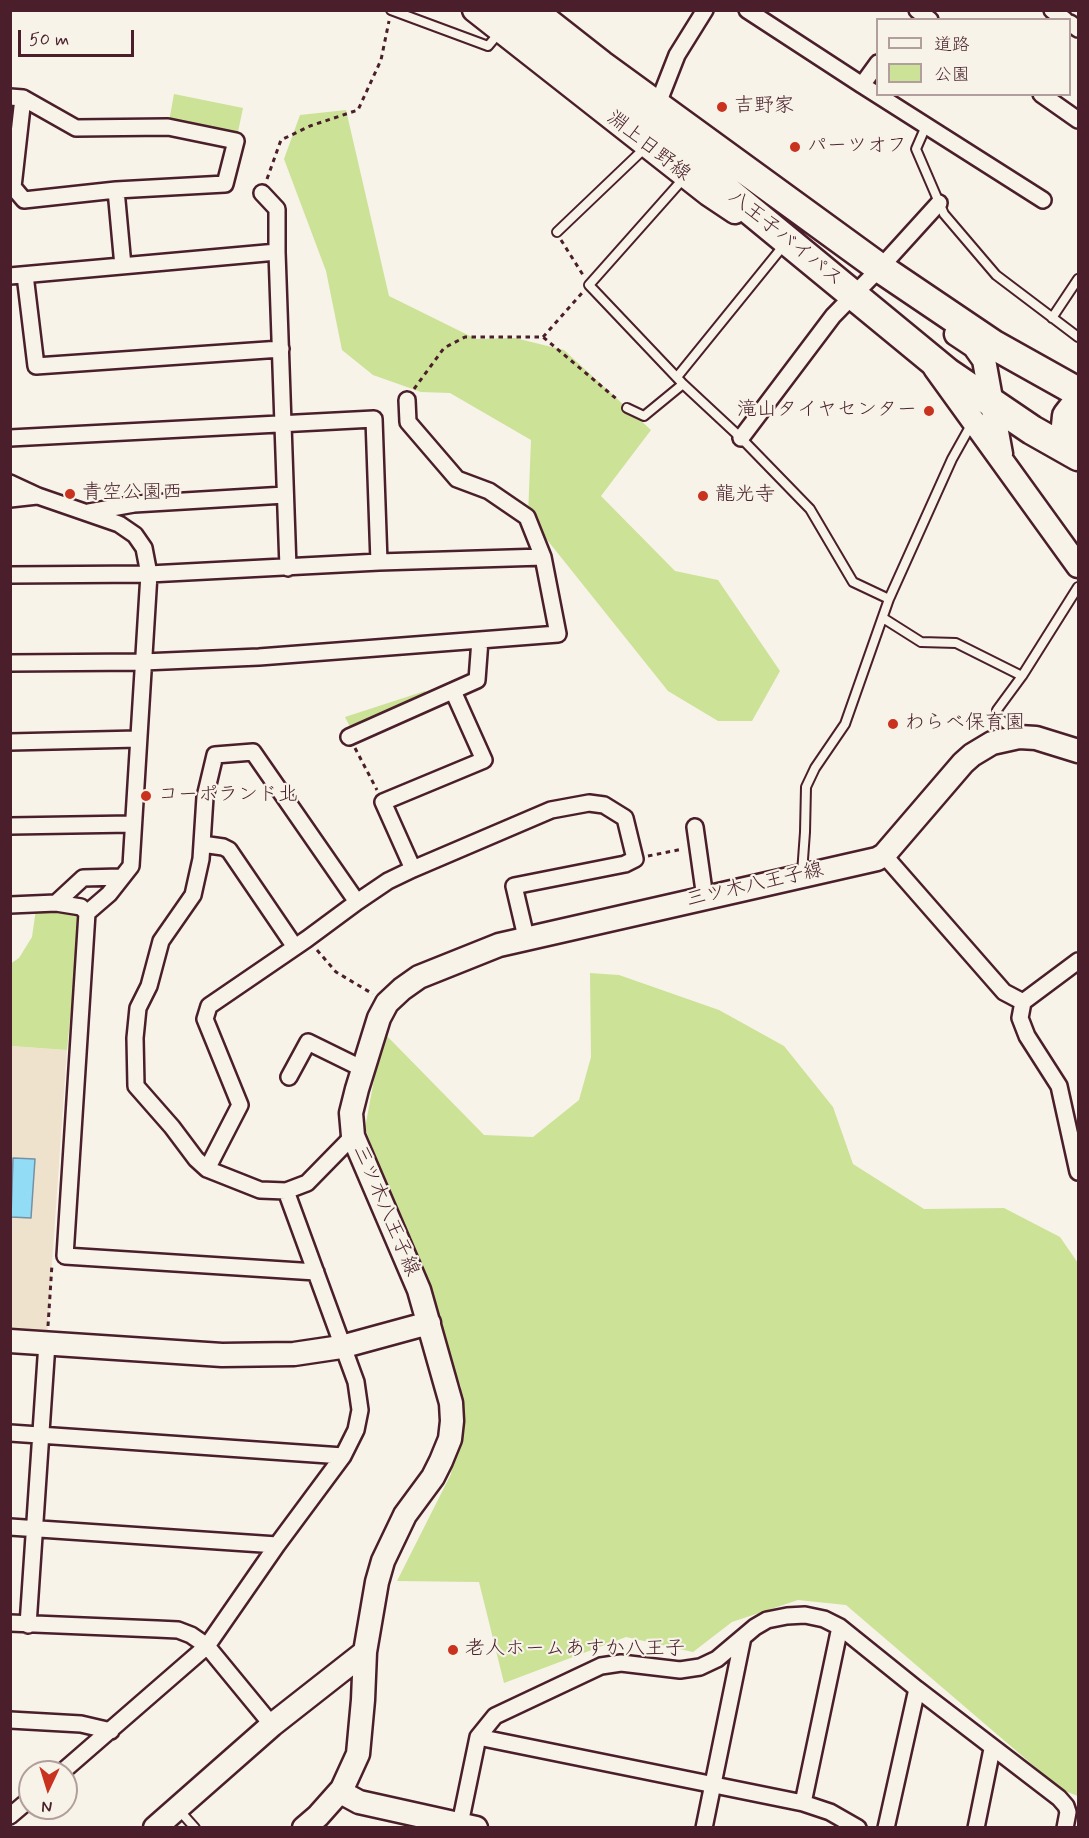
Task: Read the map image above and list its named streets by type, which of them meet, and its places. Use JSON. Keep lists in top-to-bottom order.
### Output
{
  "streets": {
    "highway": ["八王子バイパス"],
    "main road": ["淵上日野線", "三ツ木八王子線"]
  },
  "crossings": [
    ["淵上日野線", "八王子バイパス"]
  ],
  "places": [
    "吉野家",
    "パーツオフ",
    "滝山タイヤセンター",
    "青空公園西",
    "龍光寺",
    "わらべ保育園",
    "コーポランド北",
    "老人ホームあすか八王子"
  ],
  "legend": ["道路", "公園"],
  "scale_bar": "50 m",
  "north": "bottom"
}
